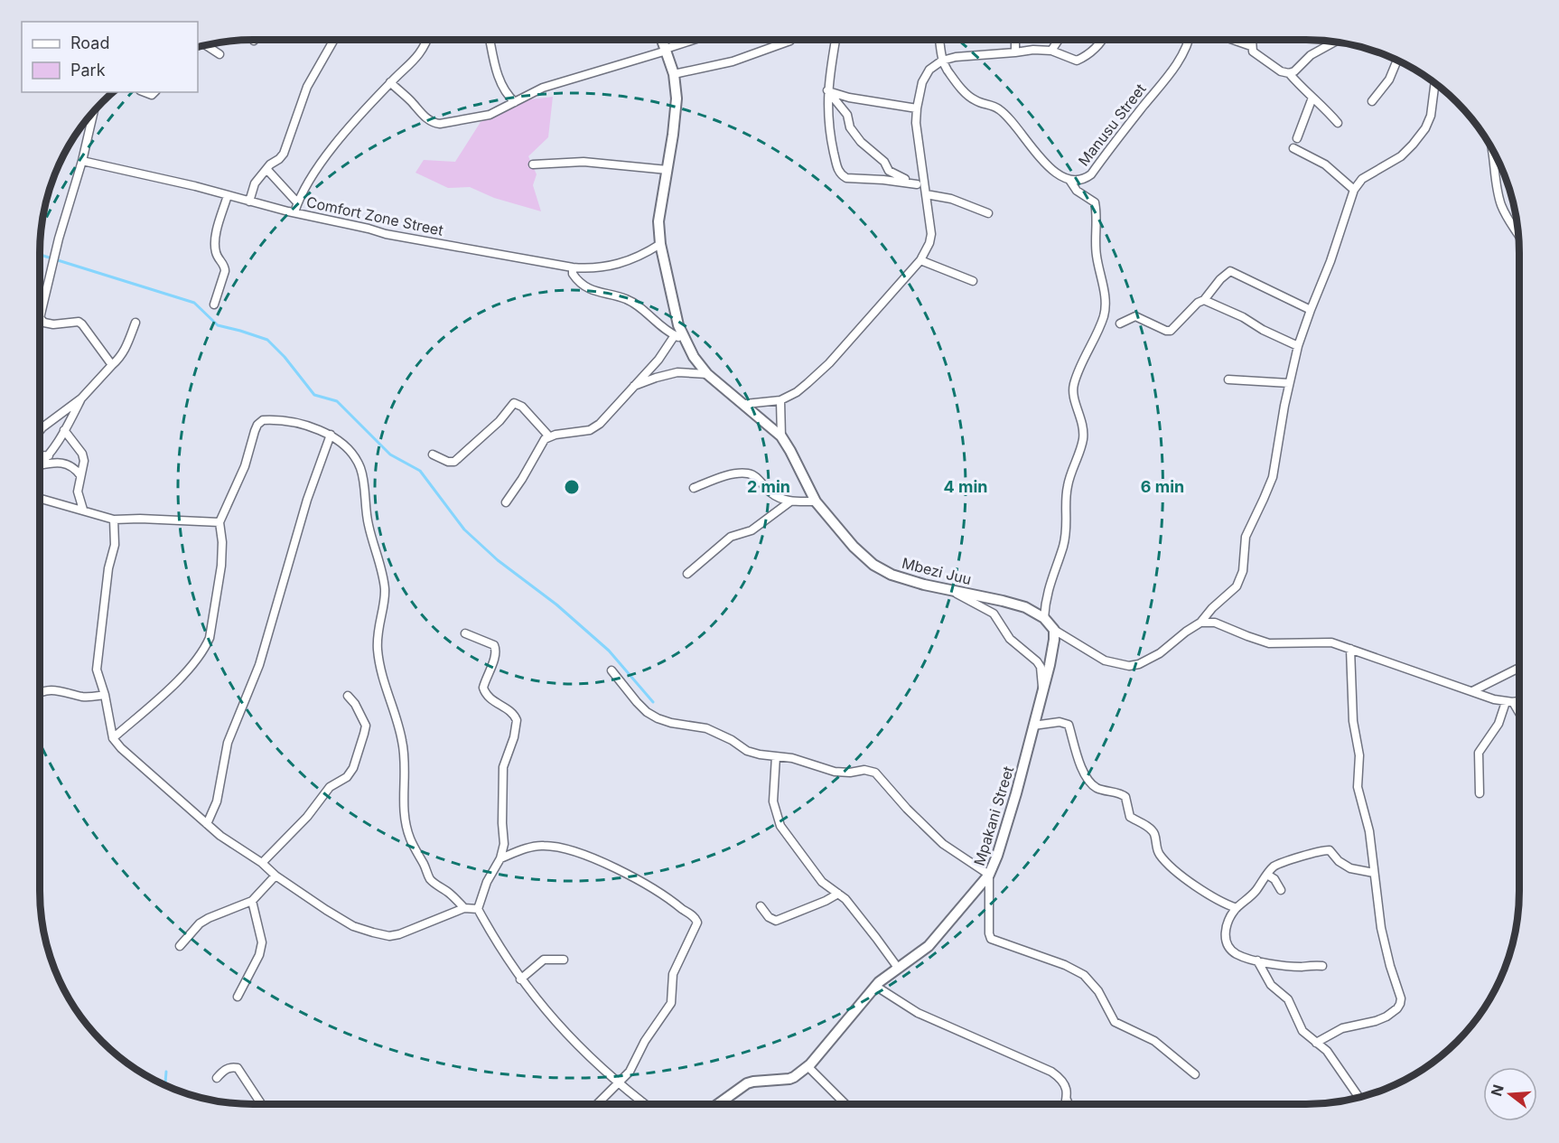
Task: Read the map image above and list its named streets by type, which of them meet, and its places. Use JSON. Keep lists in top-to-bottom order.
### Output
{
  "streets": {
    "street": [
      "Manusu Street",
      "Comfort Zone Street",
      "Mbezi Juu",
      "Mpakani Street"
    ]
  },
  "crossings": [
    ["Comfort Zone Street", "Mbezi Juu"]
  ],
  "legend": ["Road", "Park"],
  "north": "left",
  "rings": ["2 min", "4 min", "6 min"]
}
